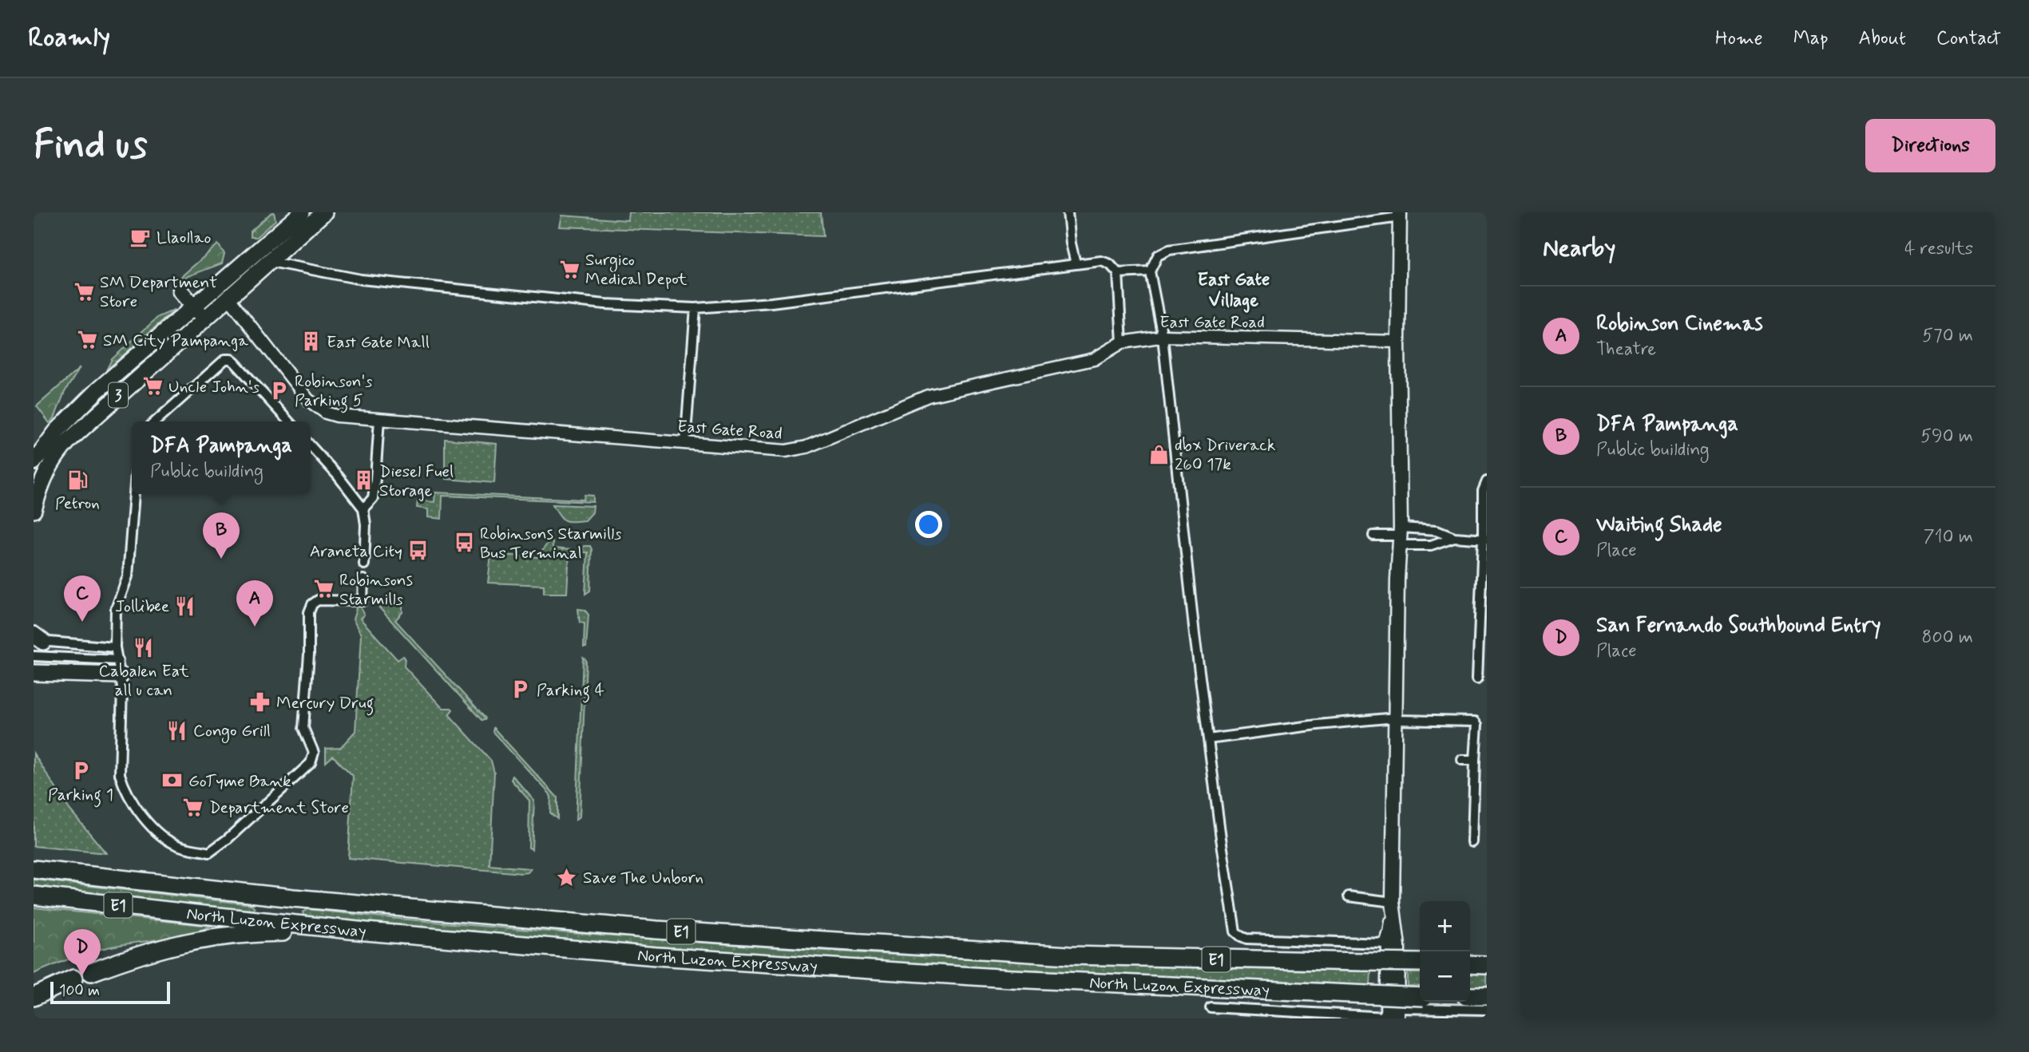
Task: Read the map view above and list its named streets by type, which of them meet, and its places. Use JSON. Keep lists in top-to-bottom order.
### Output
{
  "streets": {
    "highway": ["3", "E1", "North Luzon Expressway"],
    "street": ["East Gate Road"]
  },
  "crossings": [
    ["East Gate Road", "3"]
  ],
  "districts": ["East Gate Village"],
  "places": {
    "cafe": ["Llaollao"],
    "supermarket": [
      "Surgico Medical Depot",
      "SM Department Store",
      "SM City Pampanga",
      "Uncle John's",
      "Robinsons Starmills",
      "Department Store"
    ],
    "building": ["East Gate Mall", "Diesel Fuel Storage"],
    "parking": ["Robinson's Parking 5", "Parking 4", "Parking 1"],
    "shop": ["dbx Driverack 260 17k"],
    "fuel station": ["Petron"],
    "bus stop": ["Robinsons Starmills Bus Terminal", "Araneta City"],
    "restaurant": ["Jollibee", "Cabalen Eat all u can", "Congo Grill"],
    "pharmacy": ["Mercury Drug"],
    "bank": ["GoTyme Bank"],
    "place": ["Save The Unborn"]
  },
  "scale_bar": "100 m",
  "page": {
    "header": "Roamly",
    "nav": [
      "Home",
      "Map",
      "About",
      "Contact"
    ],
    "buttons": "Directions",
    "title": "Find us",
    "heading": ["Nearby", "4 results"],
    "list": [
      {
        "mark": "A",
        "name": "Robinson Cinemas",
        "note": "Theatre",
        "value": "570 m"
      },
      {
        "mark": "B",
        "name": "DFA Pampanga",
        "note": "Public building",
        "value": "590 m"
      },
      {
        "mark": "C",
        "name": "Waiting Shade",
        "note": "Place",
        "value": "710 m"
      },
      {
        "mark": "D",
        "name": "San Fernando Southbound Entry",
        "note": "Place",
        "value": "800 m"
      }
    ],
    "popup": ["DFA Pampanga", "Public building"],
    "pins": [
      "B",
      "C",
      "A",
      "D"
    ],
    "map_buttons": ["+", "−"],
    "scale": "100 m"
  }
}
